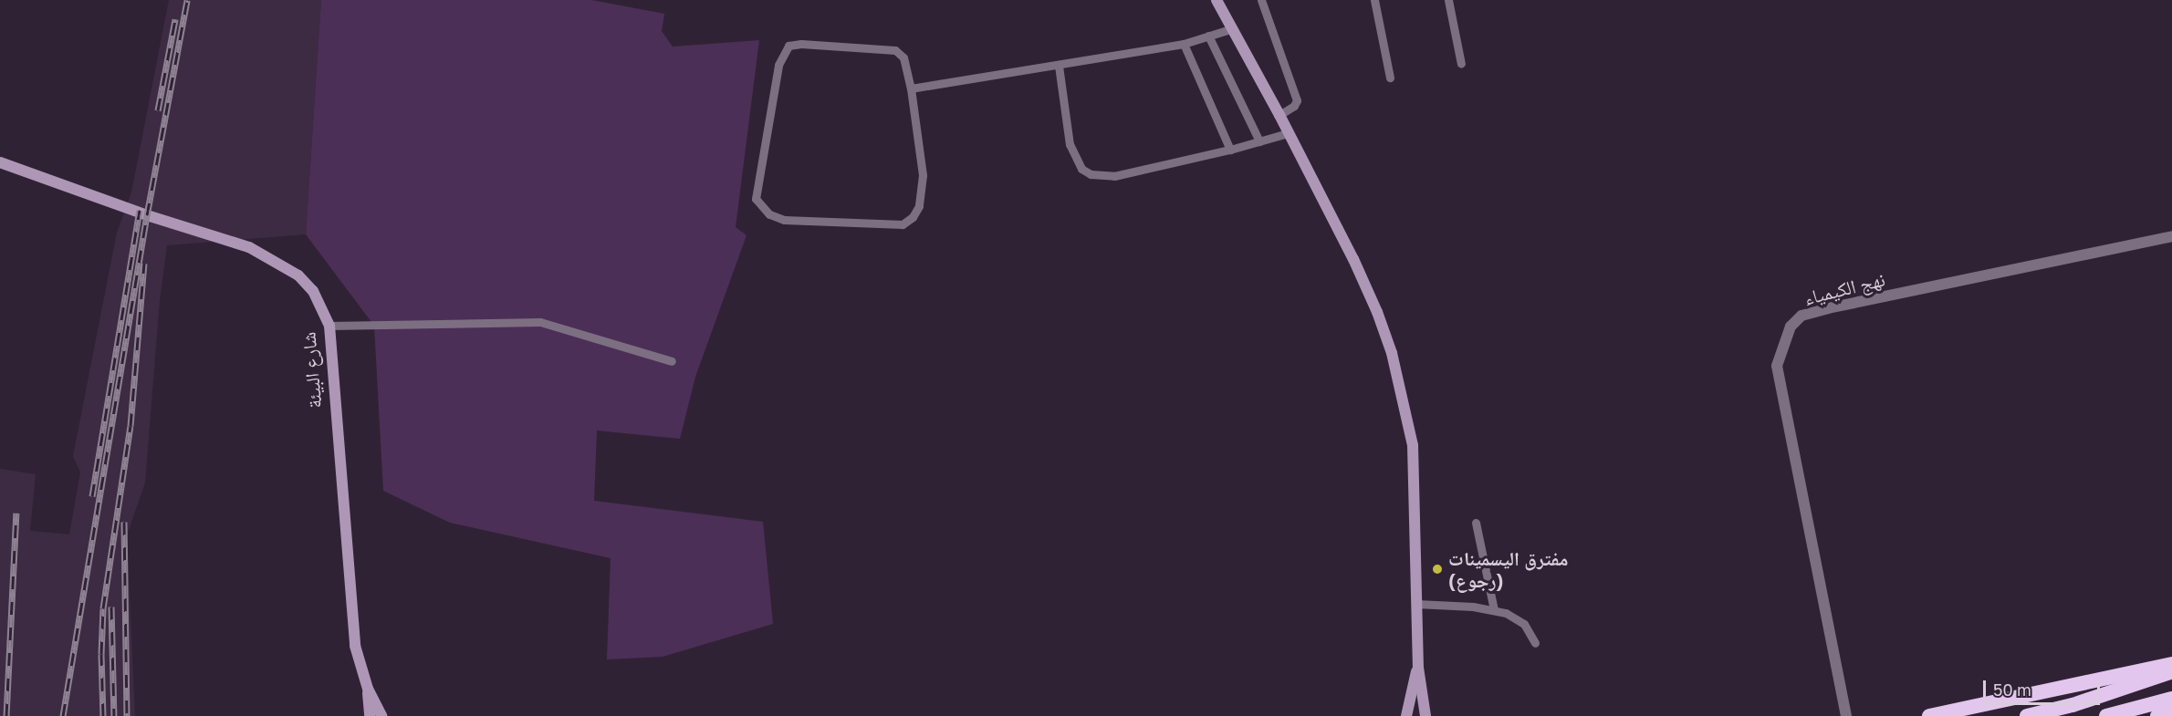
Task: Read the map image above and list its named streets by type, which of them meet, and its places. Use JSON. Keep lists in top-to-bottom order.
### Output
{
  "streets": {
    "main road": ["شارع البيئة"],
    "street": ["نهج الكيمياء"]
  },
  "places": ["مفترق اليسمينات (رجوع)"],
  "scale_bar": "50 m"
}
